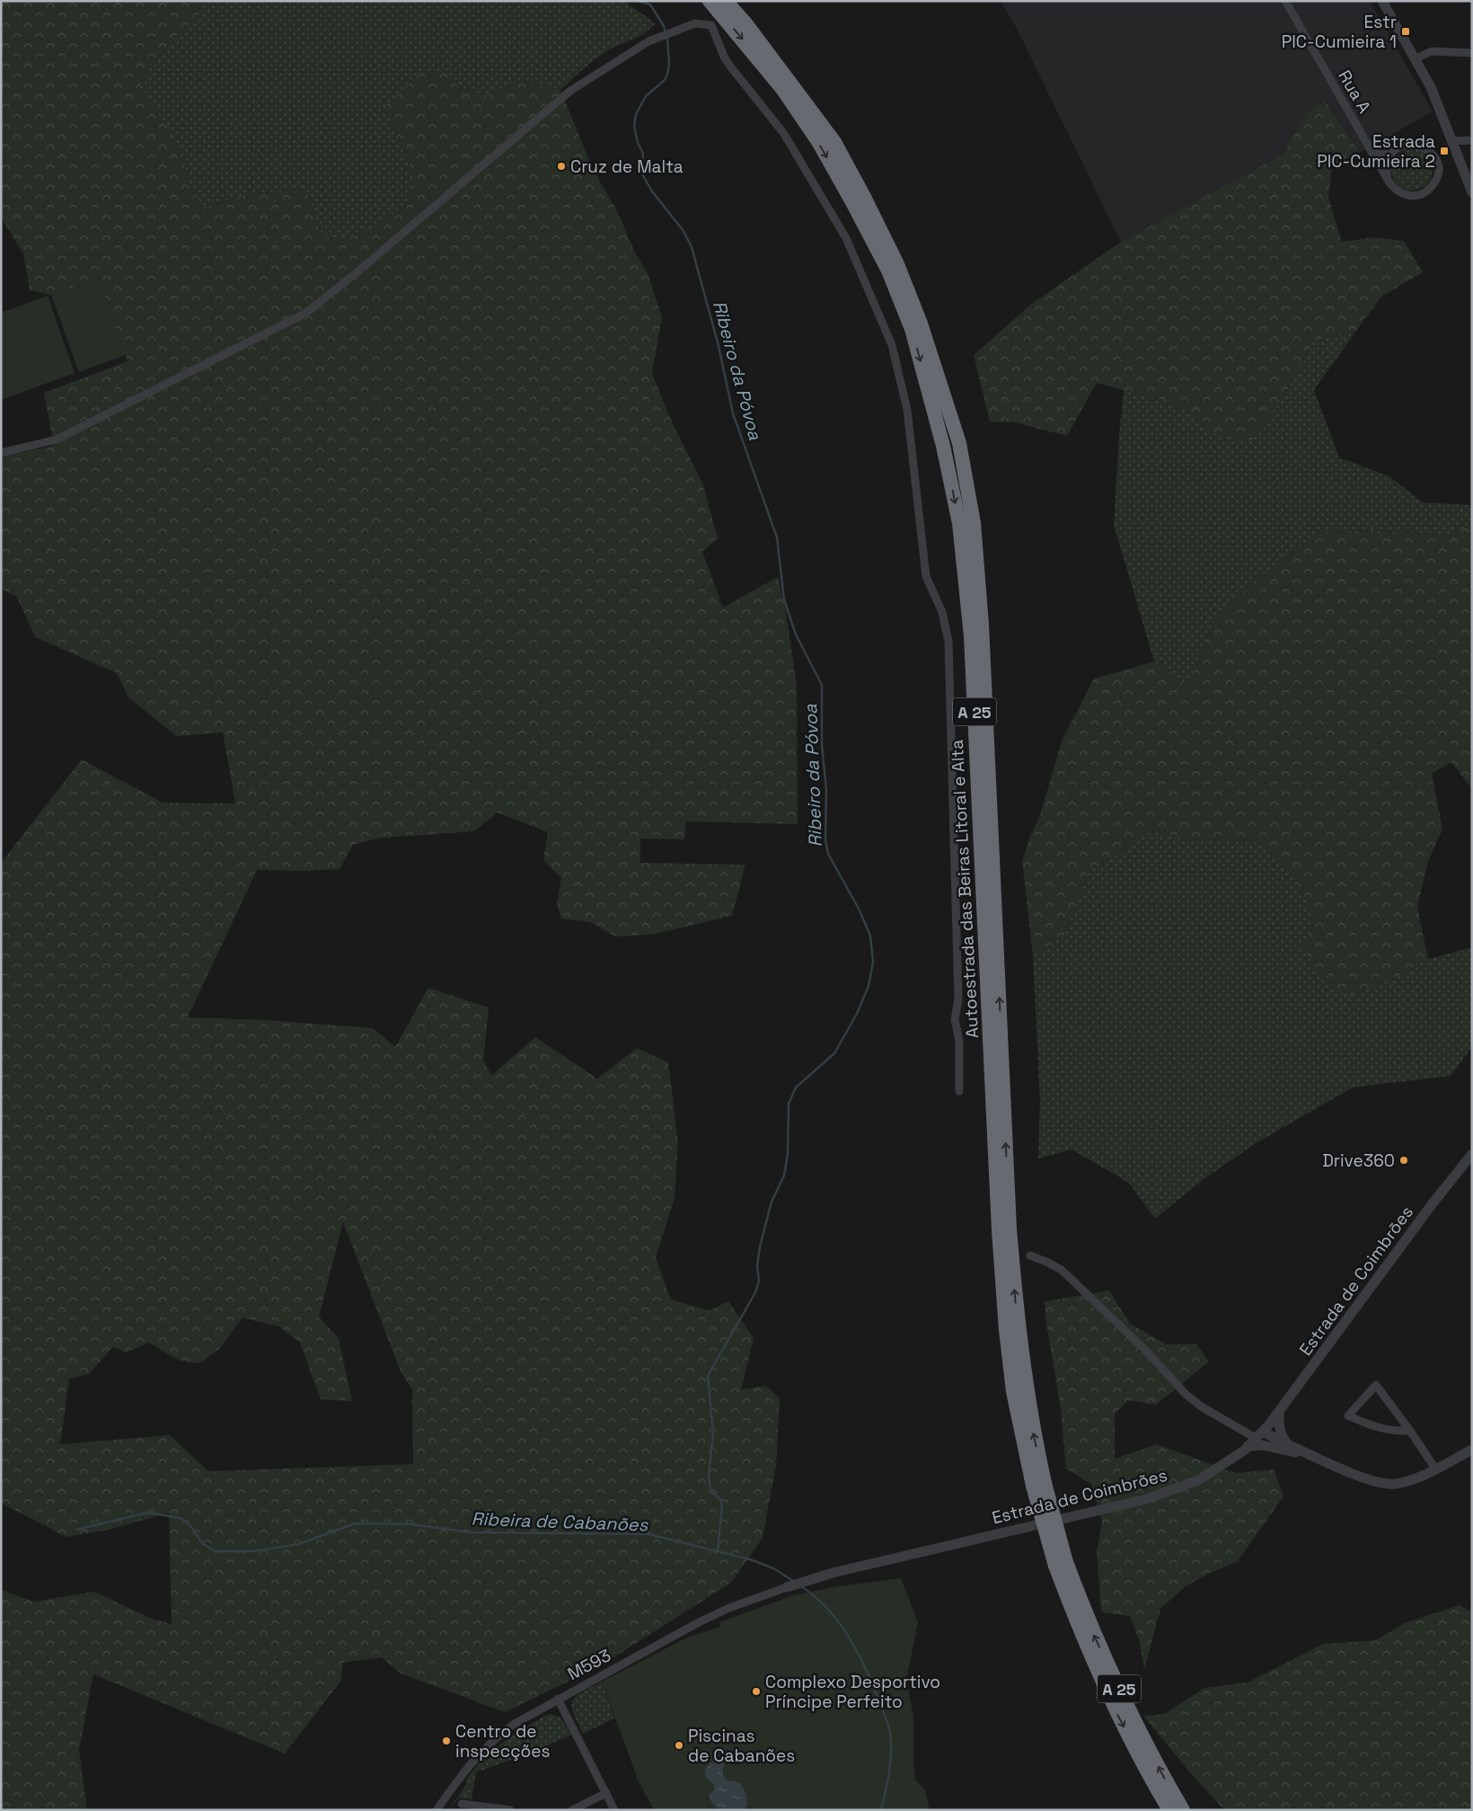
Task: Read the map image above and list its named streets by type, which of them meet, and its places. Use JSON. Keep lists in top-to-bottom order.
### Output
{
  "streets": {
    "highway": ["A 25", "Autoestrada das Beiras Litoral e Alta"],
    "street": ["Rua A", "Estrada de Coimbrões", "M593"]
  },
  "crossings": [
    ["Estrada de Coimbrões", "M593"]
  ],
  "water": ["Ribeiro da Póvoa", "Ribeira de Cabanões"],
  "places": {
    "transit": ["Estr PIC-Cumieira 1", "Estrada PIC-Cumieira 2"],
    "other": [
      "Cruz de Malta",
      "Drive360",
      "Complexo Desportivo Príncipe Perfeito",
      "Centro de inspecções",
      "Piscinas de Cabanões"
    ]
  }
}
